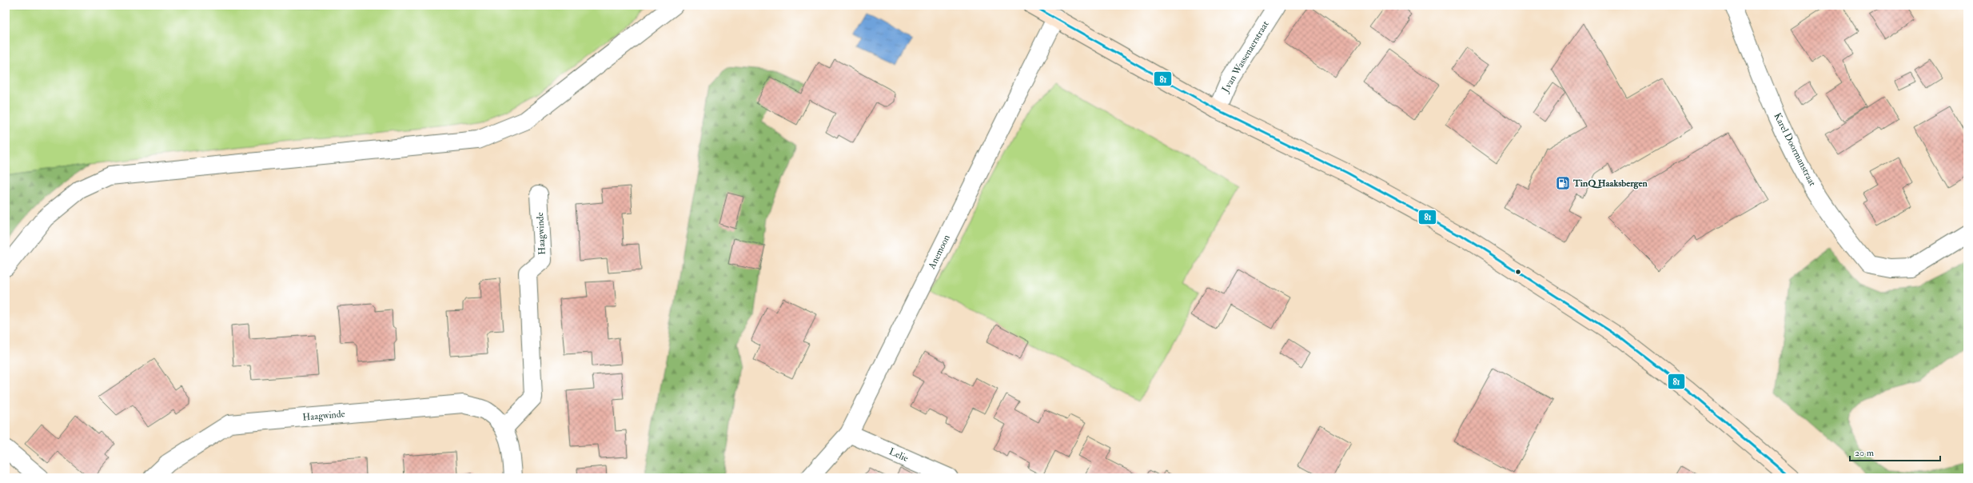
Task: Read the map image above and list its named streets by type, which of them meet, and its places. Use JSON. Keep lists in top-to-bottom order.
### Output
{
  "streets": {
    "street": [
      "J.van Wassenaerstraat",
      "Karel Doormanstraat",
      "Haagwinde",
      "Anemoon",
      "Lelie"
    ]
  },
  "crossings": [
    ["Anemoon", "Lelie"]
  ],
  "places": {
    "fuel station": ["TinQ Haaksbergen"]
  },
  "lines": ["transit line 81"],
  "scale_bar": "20 m"
}
